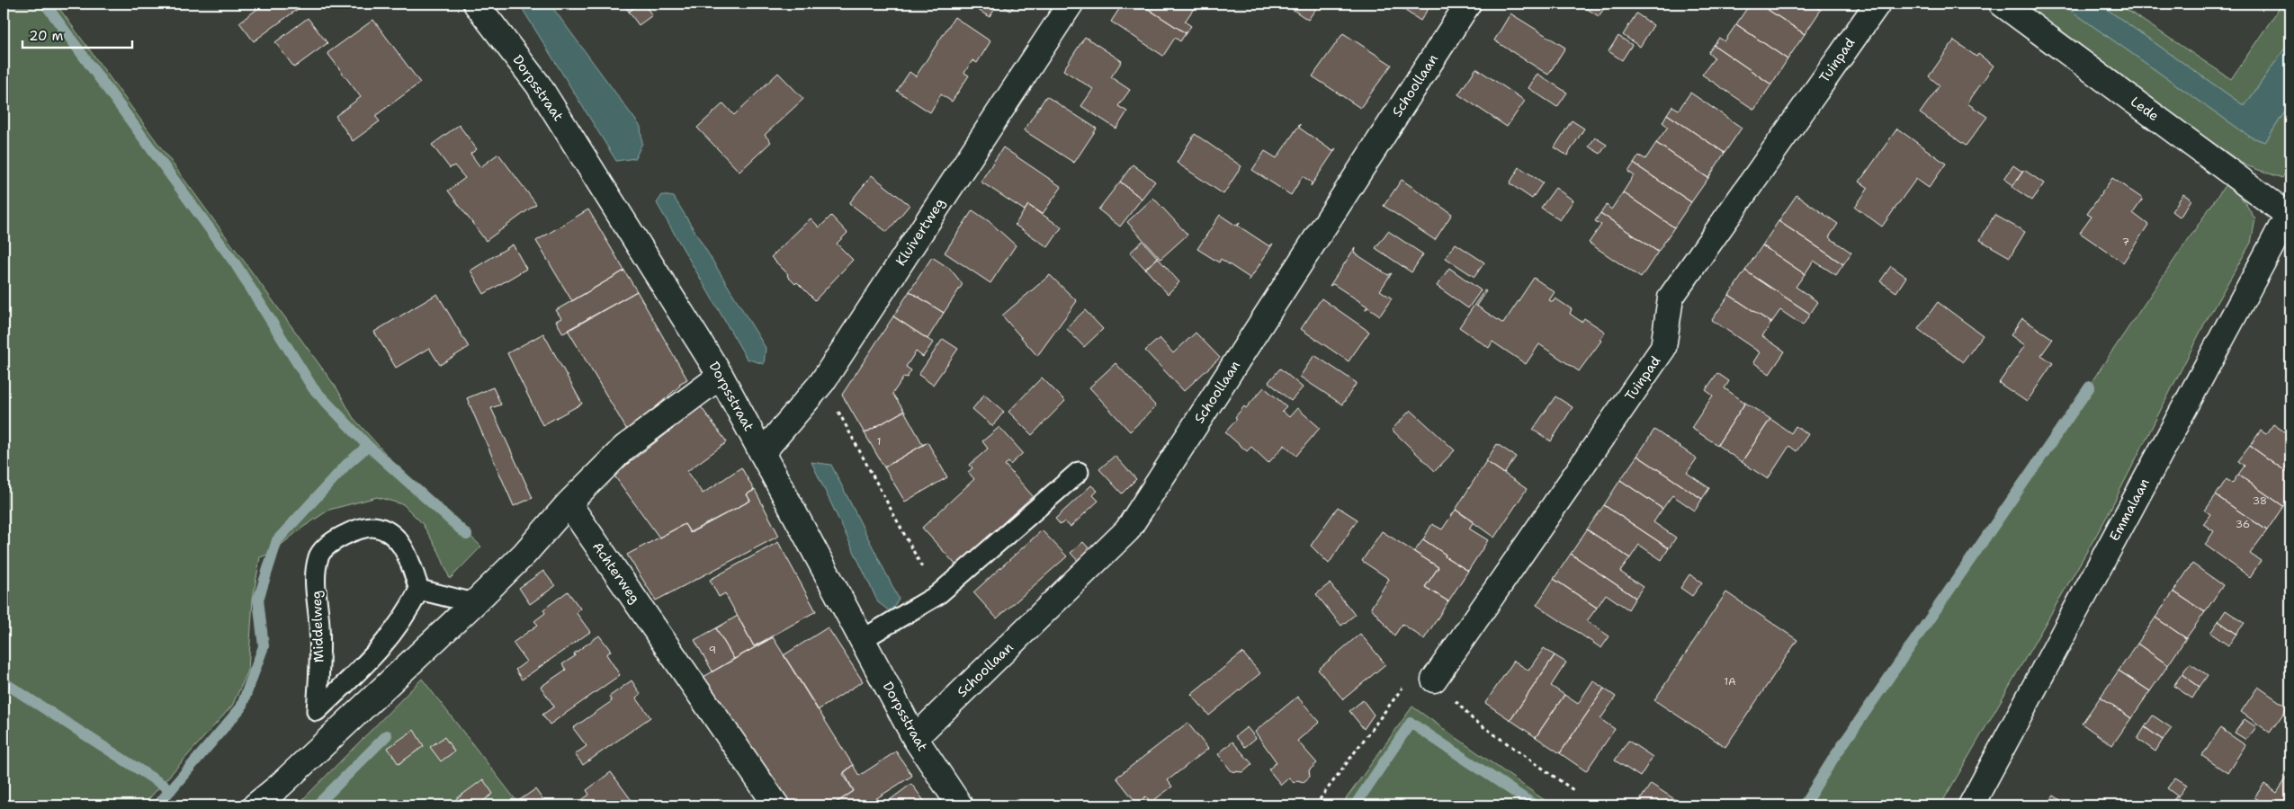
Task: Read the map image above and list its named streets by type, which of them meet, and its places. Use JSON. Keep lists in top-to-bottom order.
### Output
{
  "streets": {
    "street": [
      "Tuinpad",
      "Schoollaan",
      "Dorpsstraat",
      "Lede",
      "Kluivertweg",
      "Emmalaan",
      "Achterweg"
    ],
    "lane": ["Middelweg"]
  },
  "crossings": [
    ["Schoollaan", "Dorpsstraat"],
    ["Dorpsstraat", "Kluivertweg"],
    ["Lede", "Emmalaan"]
  ],
  "house_numbers": [
    "7",
    "1",
    "38",
    "36",
    "9",
    "1A"
  ],
  "scale_bar": "20 m"
}
